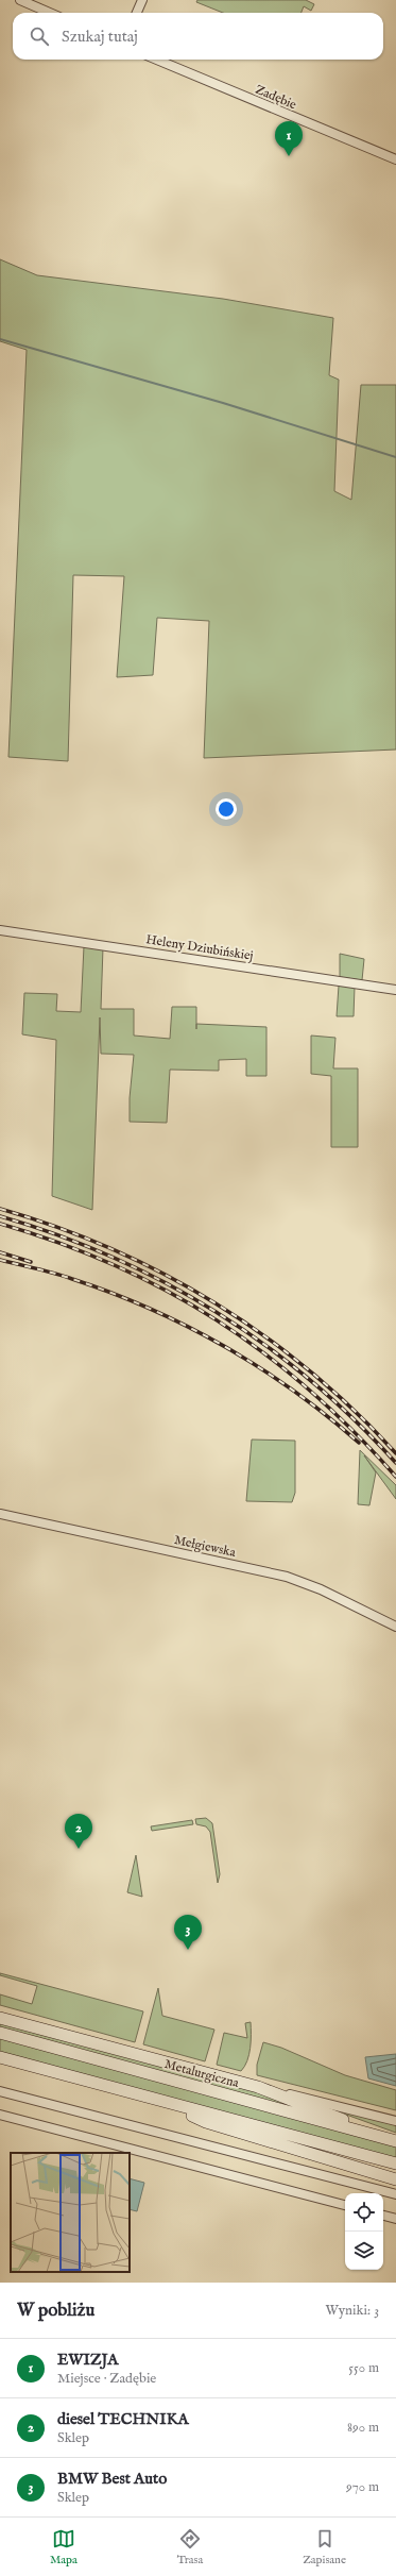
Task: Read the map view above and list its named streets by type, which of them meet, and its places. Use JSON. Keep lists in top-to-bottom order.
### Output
{
  "streets": {
    "main road": ["Metalurgiczna"],
    "street": ["Zadębie", "Heleny Dziubińskiej", "Mełgiewska"]
  },
  "page": {
    "search": "Szukaj tutaj",
    "pins": ["1", "2", "3"],
    "heading": ["W pobliżu", "Wyniki: 3"],
    "list": [
      {
        "mark": "1",
        "name": "EWIZJA",
        "note": "Miejsce · Zadębie",
        "value": "550 m"
      },
      {
        "mark": "2",
        "name": "diesel TECHNIKA",
        "note": "Sklep",
        "value": "890 m"
      },
      {
        "mark": "3",
        "name": "BMW Best Auto",
        "note": "Sklep",
        "value": "970 m"
      }
    ],
    "nav": ["Mapa", "Trasa", "Zapisane"]
  }
}
